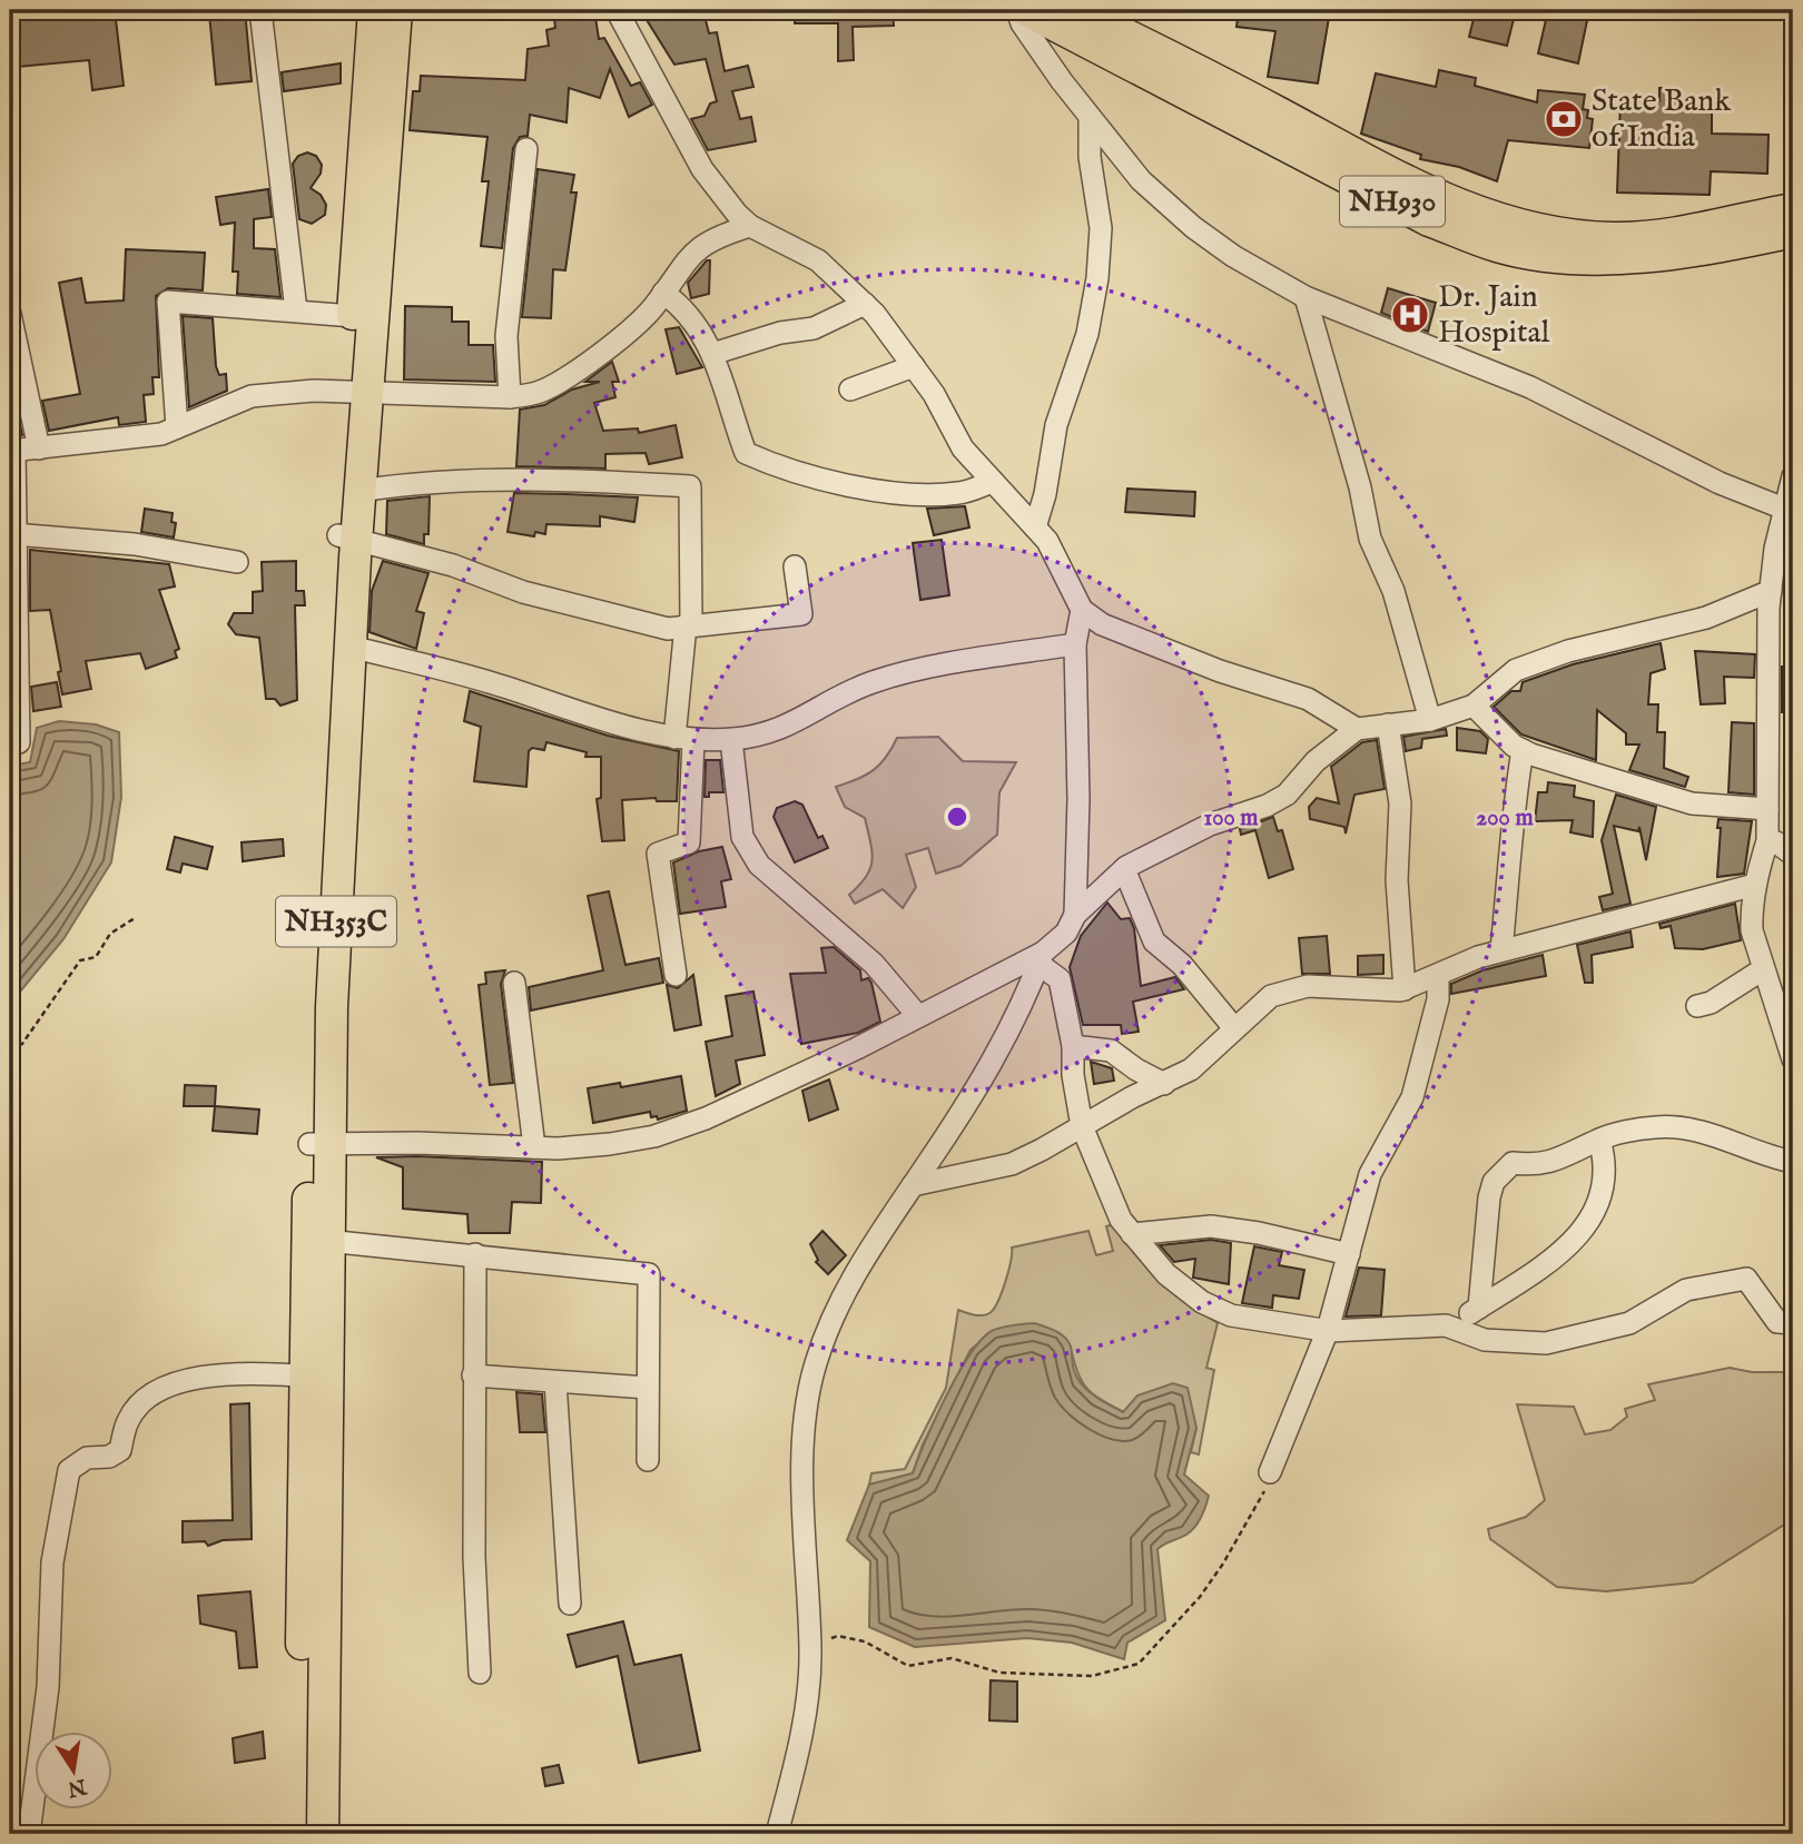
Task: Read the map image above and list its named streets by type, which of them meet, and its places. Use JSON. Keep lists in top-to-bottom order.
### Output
{
  "streets": {
    "highway": ["NH930", "NH353C"]
  },
  "places": {
    "bank": ["State Bank of India"],
    "hospital": ["Dr. Jain Hospital"]
  },
  "north": "bottom",
  "rings": ["100 m", "200 m"]
}
